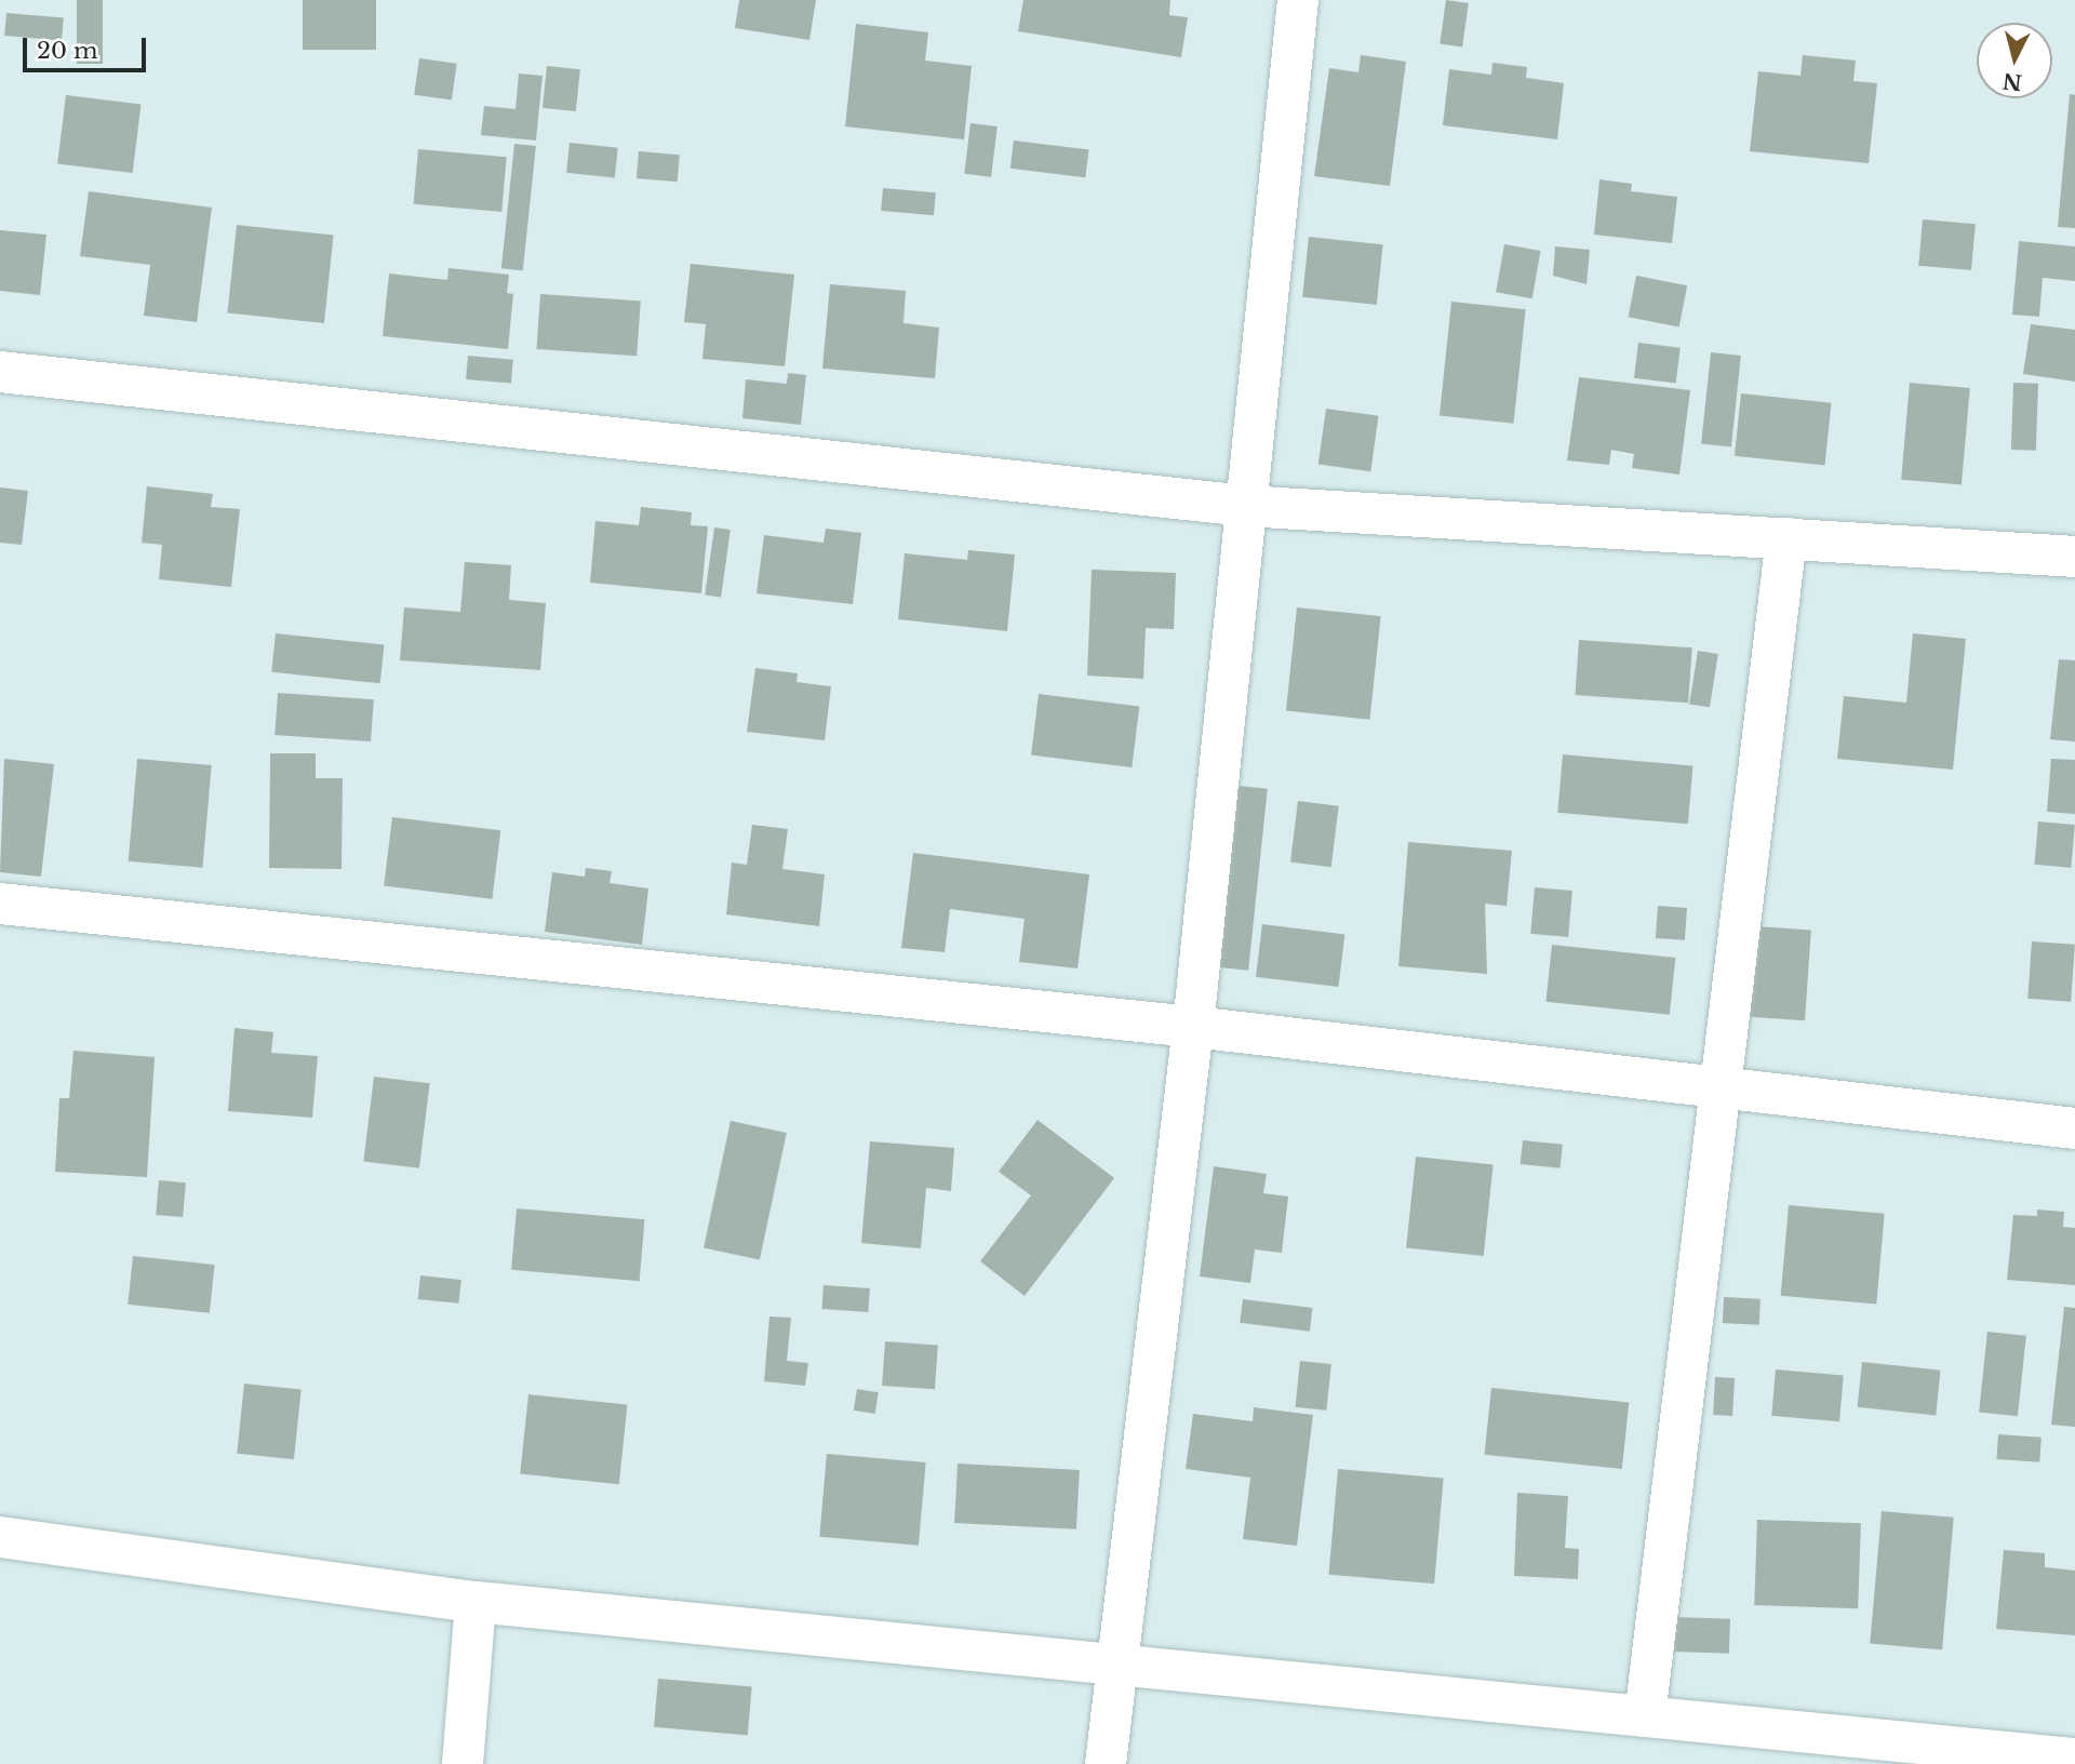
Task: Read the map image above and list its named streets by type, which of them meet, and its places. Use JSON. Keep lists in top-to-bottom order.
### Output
{
  "scale_bar": "20 m",
  "north": "bottom"
}
